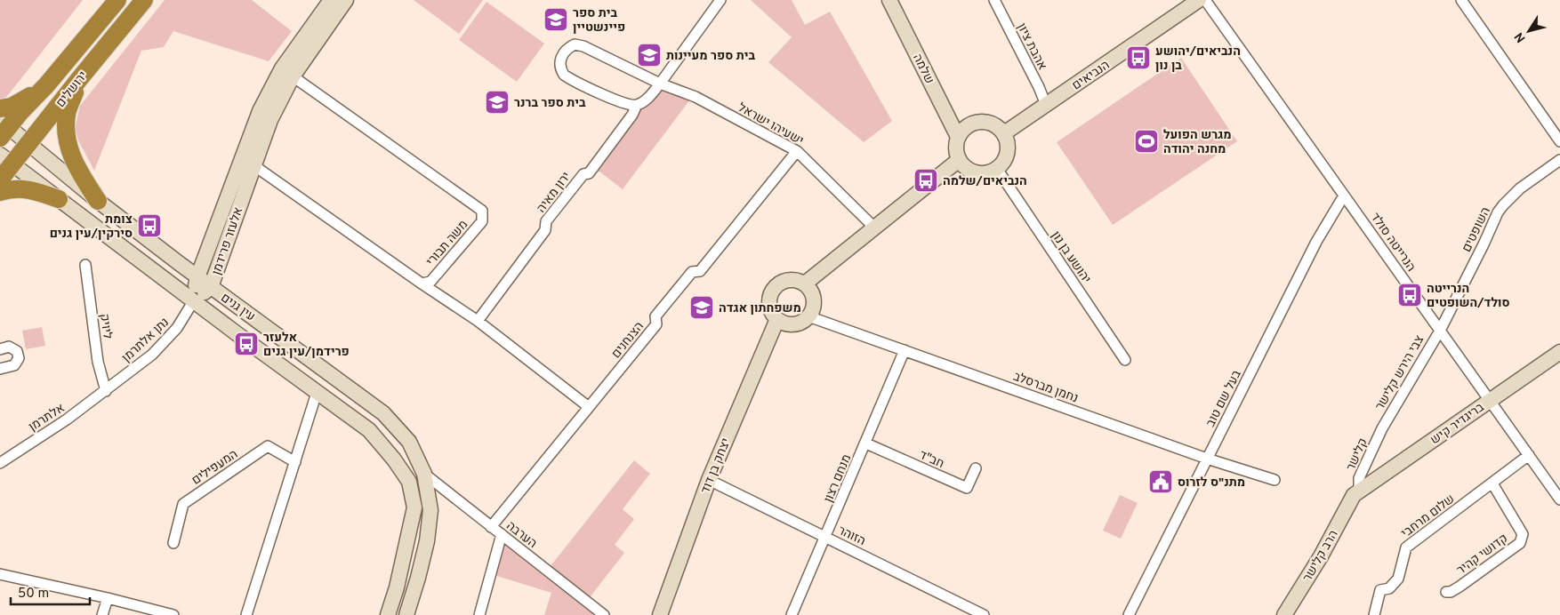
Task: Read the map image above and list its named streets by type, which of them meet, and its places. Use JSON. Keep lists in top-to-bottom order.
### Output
{
  "streets": {
    "highway": ["ירושלים"],
    "street": [
      "אהבת ציון",
      "שלמה",
      "הנביאים",
      "ישעיהו ישראל",
      "ירון מאיה",
      "השופטים",
      "אלעזר פרידמן",
      "הנרייטה סולד",
      "משה תבורי",
      "יהושע בן נון",
      "עין גנים",
      "ליויק",
      "נתן אלתרמן",
      "הצנחנים",
      "צבי הירש קלישר",
      "נחמן מברסלב",
      "בעל שם טוב",
      "אלתרמן",
      "בריגדיר קיש",
      "קלישר",
      "חב\"ד",
      "יצחק בן דוד",
      "המעפילים",
      "מנחם רצון",
      "שלום מרחבי",
      "הערבה",
      "הזוהר",
      "קדושי קהיר",
      "הרב קלישר"
    ]
  },
  "crossings": [
    ["אהבת ציון", "הנביאים"],
    ["שלמה", "הנביאים"],
    ["שלמה", "יהושע בן נון"],
    ["הנביאים", "יהושע בן נון"],
    ["ירושלים", "עין גנים"],
    ["ישעיהו ישראל", "ירון מאיה"],
    ["ישעיהו ישראל", "הצנחנים"],
    ["השופטים", "הנרייטה סולד"],
    ["השופטים", "צבי הירש קלישר"],
    ["אלעזר פרידמן", "משה תבורי"],
    ["אלעזר פרידמן", "עין גנים"],
    ["אלעזר פרידמן", "נתן אלתרמן"],
    ["הנרייטה סולד", "צבי הירש קלישר"],
    ["הנרייטה סולד", "בעל שם טוב"],
    ["הנרייטה סולד", "בריגדיר קיש"],
    ["הנרייטה סולד", "שלום מרחבי"],
    ["עין גנים", "נתן אלתרמן"],
    ["עין גנים", "הערבה"],
    ["ליויק", "נתן אלתרמן"],
    ["ליויק", "אלתרמן"],
    ["נתן אלתרמן", "אלתרמן"],
    ["הצנחנים", "הערבה"],
    ["צבי הירש קלישר", "קלישר"],
    ["נחמן מברסלב", "בעל שם טוב"],
    ["נחמן מברסלב", "יצחק בן דוד"],
    ["נחמן מברסלב", "מנחם רצון"],
    ["בריגדיר קיש", "קלישר"],
    ["בריגדיר קיש", "הרב קלישר"],
    ["קלישר", "הרב קלישר"],
    ["חב\"ד", "מנחם רצון"],
    ["יצחק בן דוד", "הזוהר"],
    ["מנחם רצון", "הזוהר"],
    ["שלום מרחבי", "קדושי קהיר"]
  ],
  "places": {
    "school or university": [
      "בית ספר פיינשטיין",
      "בית ספר מעיינות",
      "בית ספר ברנר",
      "משפחתון אגדה"
    ],
    "bus stop": [
      "הנביאים/יהושע בן נון",
      "הנביאים/שלמה",
      "צומת סירקין/עין גנים",
      "הנרייטה סולד/השופטים",
      "אלעזר פרידמן/עין גנים"
    ],
    "sports": ["מגרש הפועל מחנה יהודה"],
    "public building": ["מתנ\"ס לזרוס"]
  },
  "scale_bar": "50 m",
  "north": "bottom left"
}
